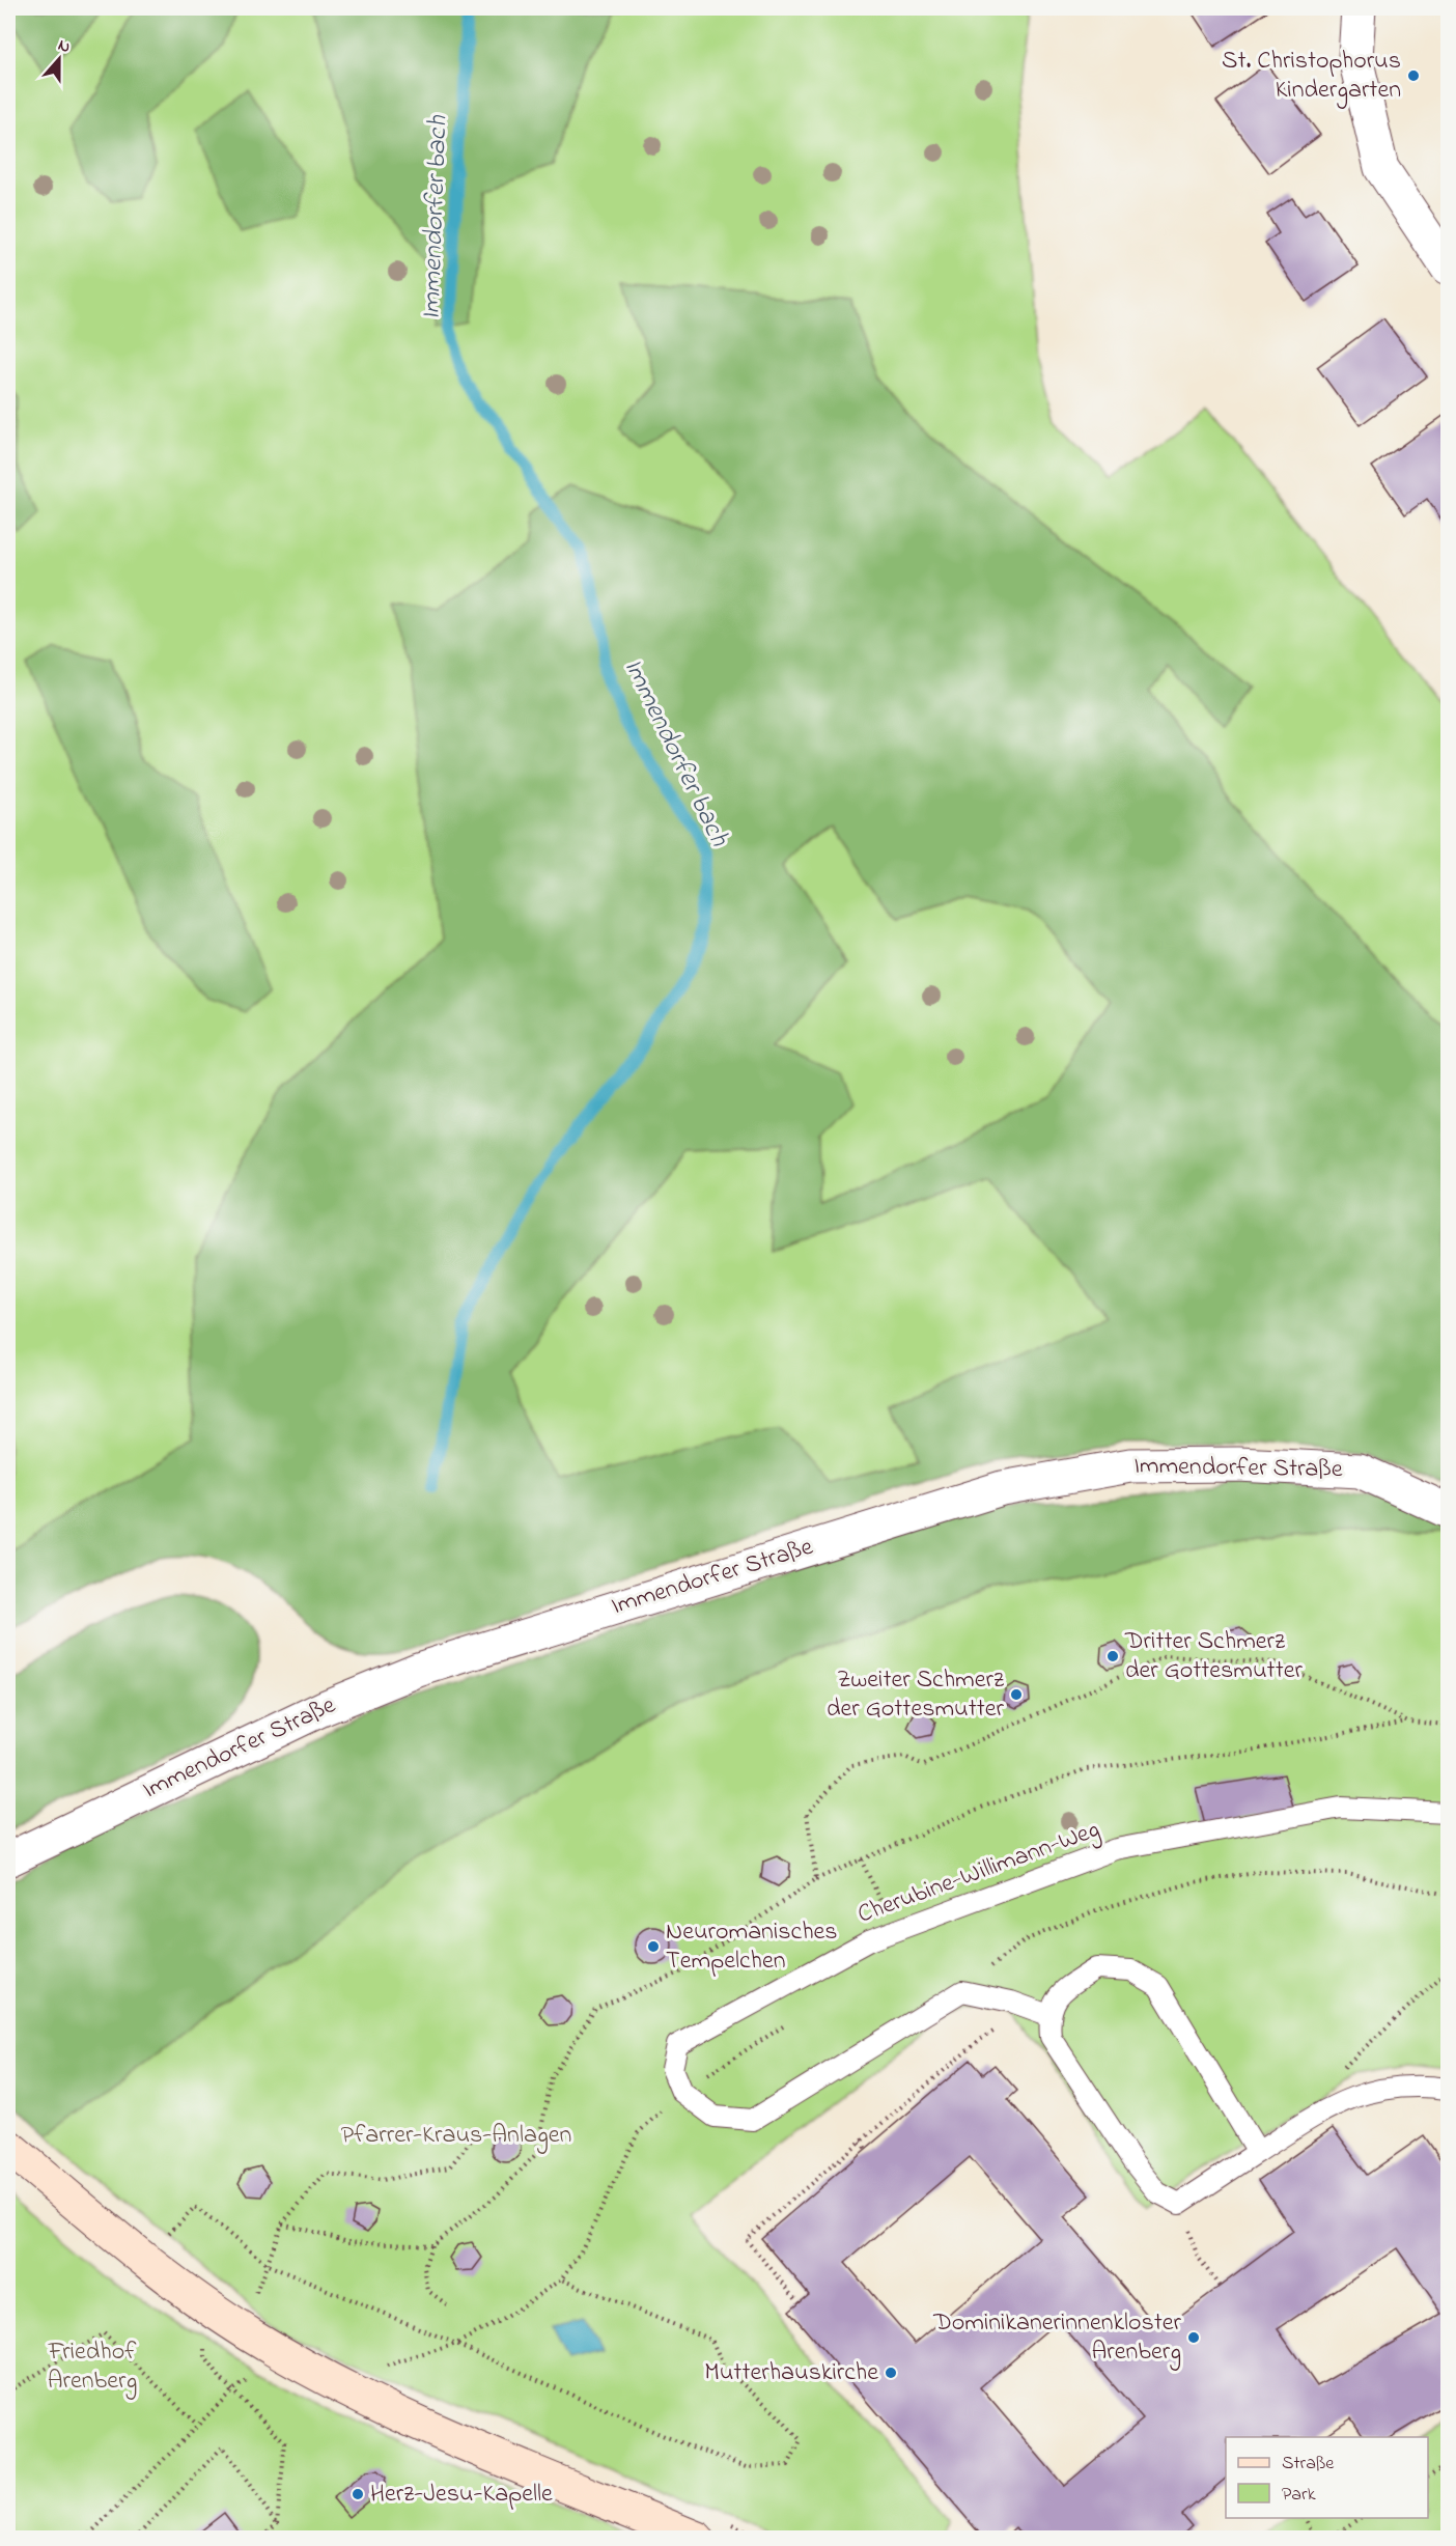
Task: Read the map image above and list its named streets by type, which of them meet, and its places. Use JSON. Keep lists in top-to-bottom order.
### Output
{
  "streets": {
    "street": ["Immendorfer Straße"],
    "lane": ["Cherubine-Willimann-Weg"]
  },
  "water": ["Immendorfer bach"],
  "parks": ["Pfarrer-Kraus-Anlagen", "Friedhof Arenberg"],
  "places": [
    "St. Christophorus Kindergarten",
    "Dritter Schmerz der Gottesmutter",
    "Zweiter Schmerz der Gottesmutter",
    "Neuromanisches Tempelchen",
    "Dominikanerinnenkloster Arenberg",
    "Mutterhauskirche",
    "Herz-Jesu-Kapelle"
  ],
  "legend": ["Straße", "Park"],
  "north": "top"
}
